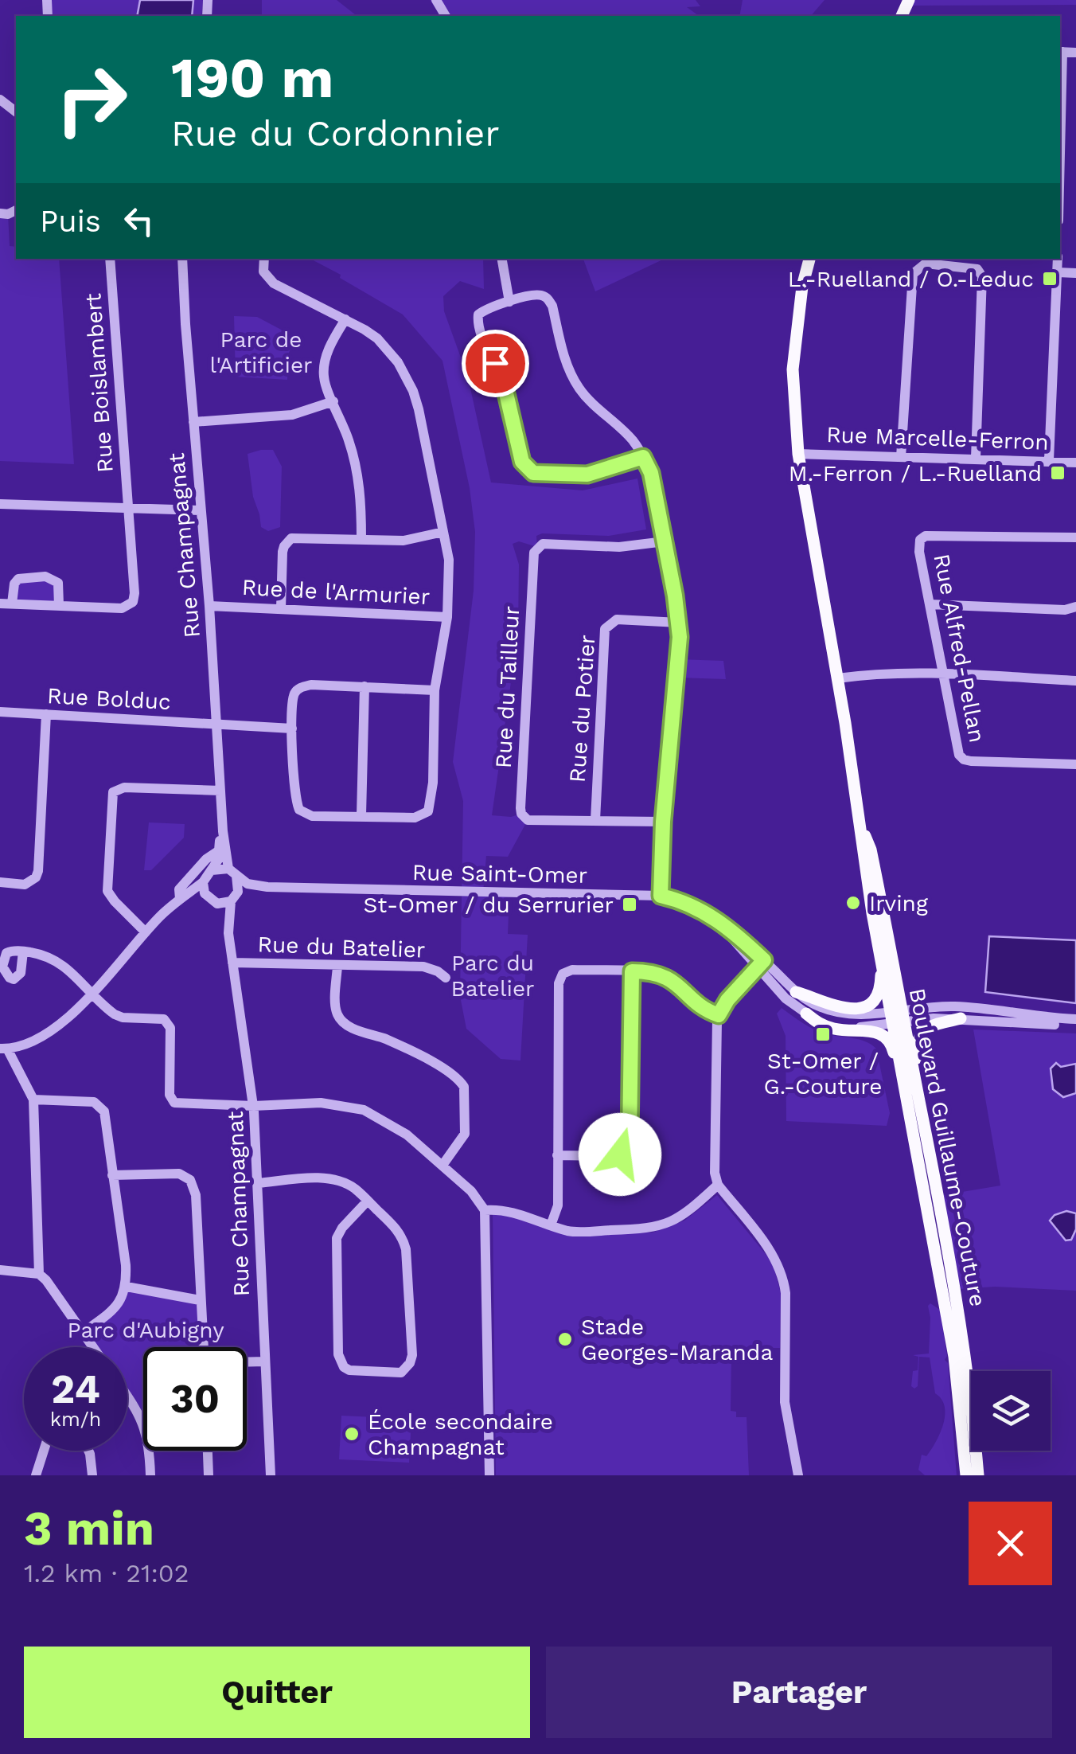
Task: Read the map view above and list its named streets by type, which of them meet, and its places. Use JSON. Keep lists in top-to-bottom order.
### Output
{
  "streets": {
    "main road": ["Boulevard Guillaume-Couture"],
    "street": [
      "Rue Boislambert",
      "Rue Marcelle-Ferron",
      "Rue Champagnat",
      "Rue de l'Armurier",
      "Rue Alfred-Pellan",
      "Rue du Tailleur",
      "Rue Bolduc",
      "Rue du Potier",
      "Rue Saint-Omer",
      "Rue du Batelier"
    ]
  },
  "crossings": [
    ["Rue Marcelle-Ferron", "Boulevard Guillaume-Couture"],
    ["Rue Champagnat", "Rue de l'Armurier"],
    ["Rue Champagnat", "Rue Bolduc"],
    ["Rue Champagnat", "Rue Saint-Omer"],
    ["Rue Champagnat", "Rue du Batelier"],
    ["Rue du Tailleur", "Rue du Potier"],
    ["Rue Saint-Omer", "Boulevard Guillaume-Couture"]
  ],
  "parks": ["Parc de l'Artificier", "Parc du Batelier", "Parc d'Aubigny"],
  "places": {
    "transit": [
      "L.-Ruelland / O.-Leduc",
      "M.-Ferron / L.-Ruelland",
      "St-Omer / du Serrurier",
      "St-Omer / G.-Couture"
    ],
    "other": ["Irving", "Stade Georges-Maranda", "École secondaire Champagnat"]
  },
  "page": {
    "turn": ["190 m", "Rue du Cordonnier"],
    "then": "Puis",
    "speed": "24 km/h",
    "limit": "30",
    "heading": ["3 min", "1.2 km · 21:02"],
    "buttons": ["Quitter", "Partager"]
  }
}
